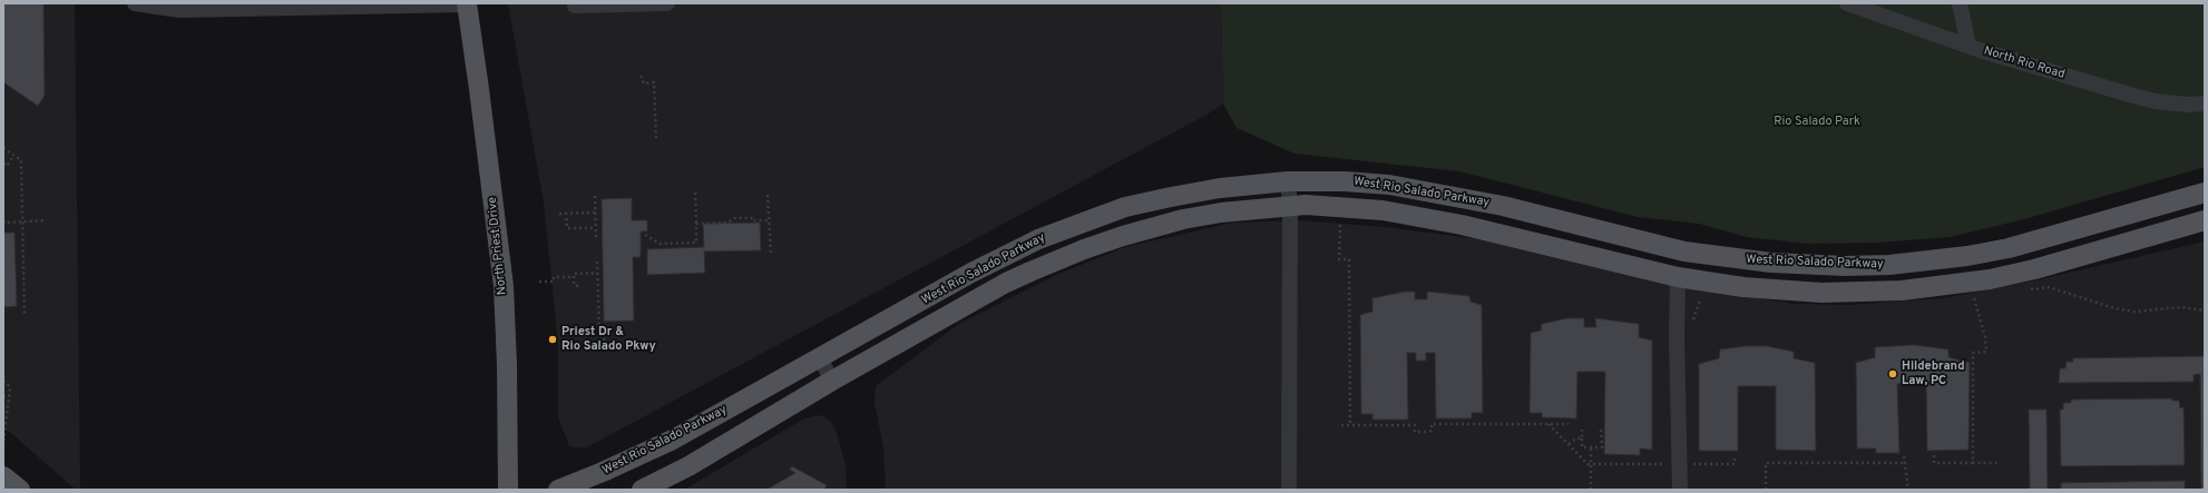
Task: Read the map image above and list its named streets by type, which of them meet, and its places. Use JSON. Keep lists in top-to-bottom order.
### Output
{
  "streets": {
    "main road": ["West Rio Salado Parkway", "North Priest Drive"],
    "street": ["North Rio Road"]
  },
  "parks": ["Rio Salado Park"],
  "places": ["Priest Dr & Rio Salado Pkwy", "Hildebrand Law, PC"]
}
